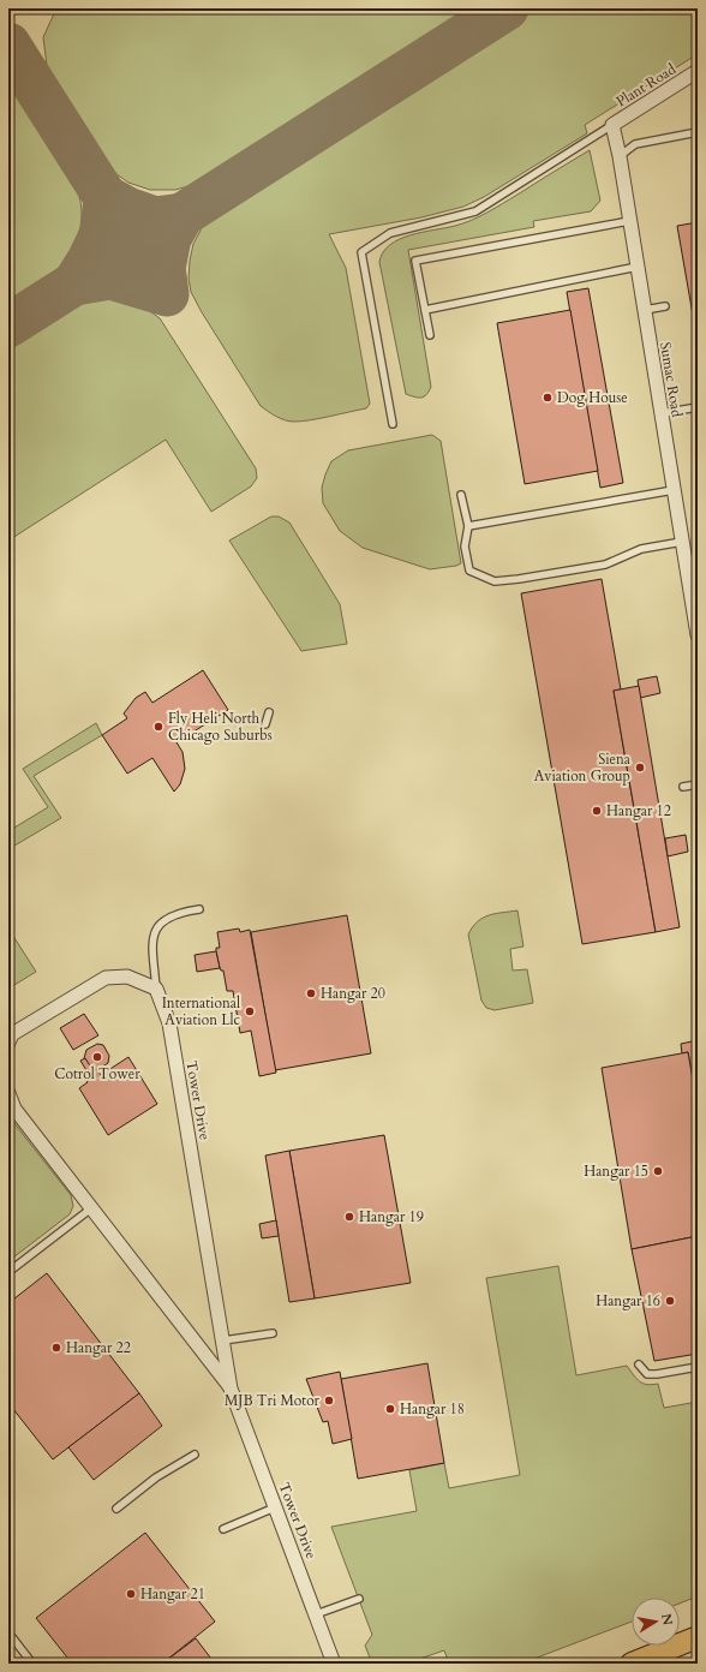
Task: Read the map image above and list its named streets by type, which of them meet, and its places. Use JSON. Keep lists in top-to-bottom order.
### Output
{
  "streets": {
    "street": ["Plant Road", "Sumac Road", "Tower Drive"]
  },
  "crossings": [
    ["Plant Road", "Sumac Road"]
  ],
  "places": [
    "Dog House",
    "Fly Heli North Chicago Suburbs",
    "Siena Aviation Group",
    "Hangar 12",
    "Hangar 20",
    "International Aviation Llc",
    "Cotrol Tower",
    "Hangar 15",
    "Hangar 19",
    "Hangar 16",
    "Hangar 22",
    "MJB Tri Motor",
    "Hangar 18",
    "Hangar 21"
  ],
  "north": "right"
}
